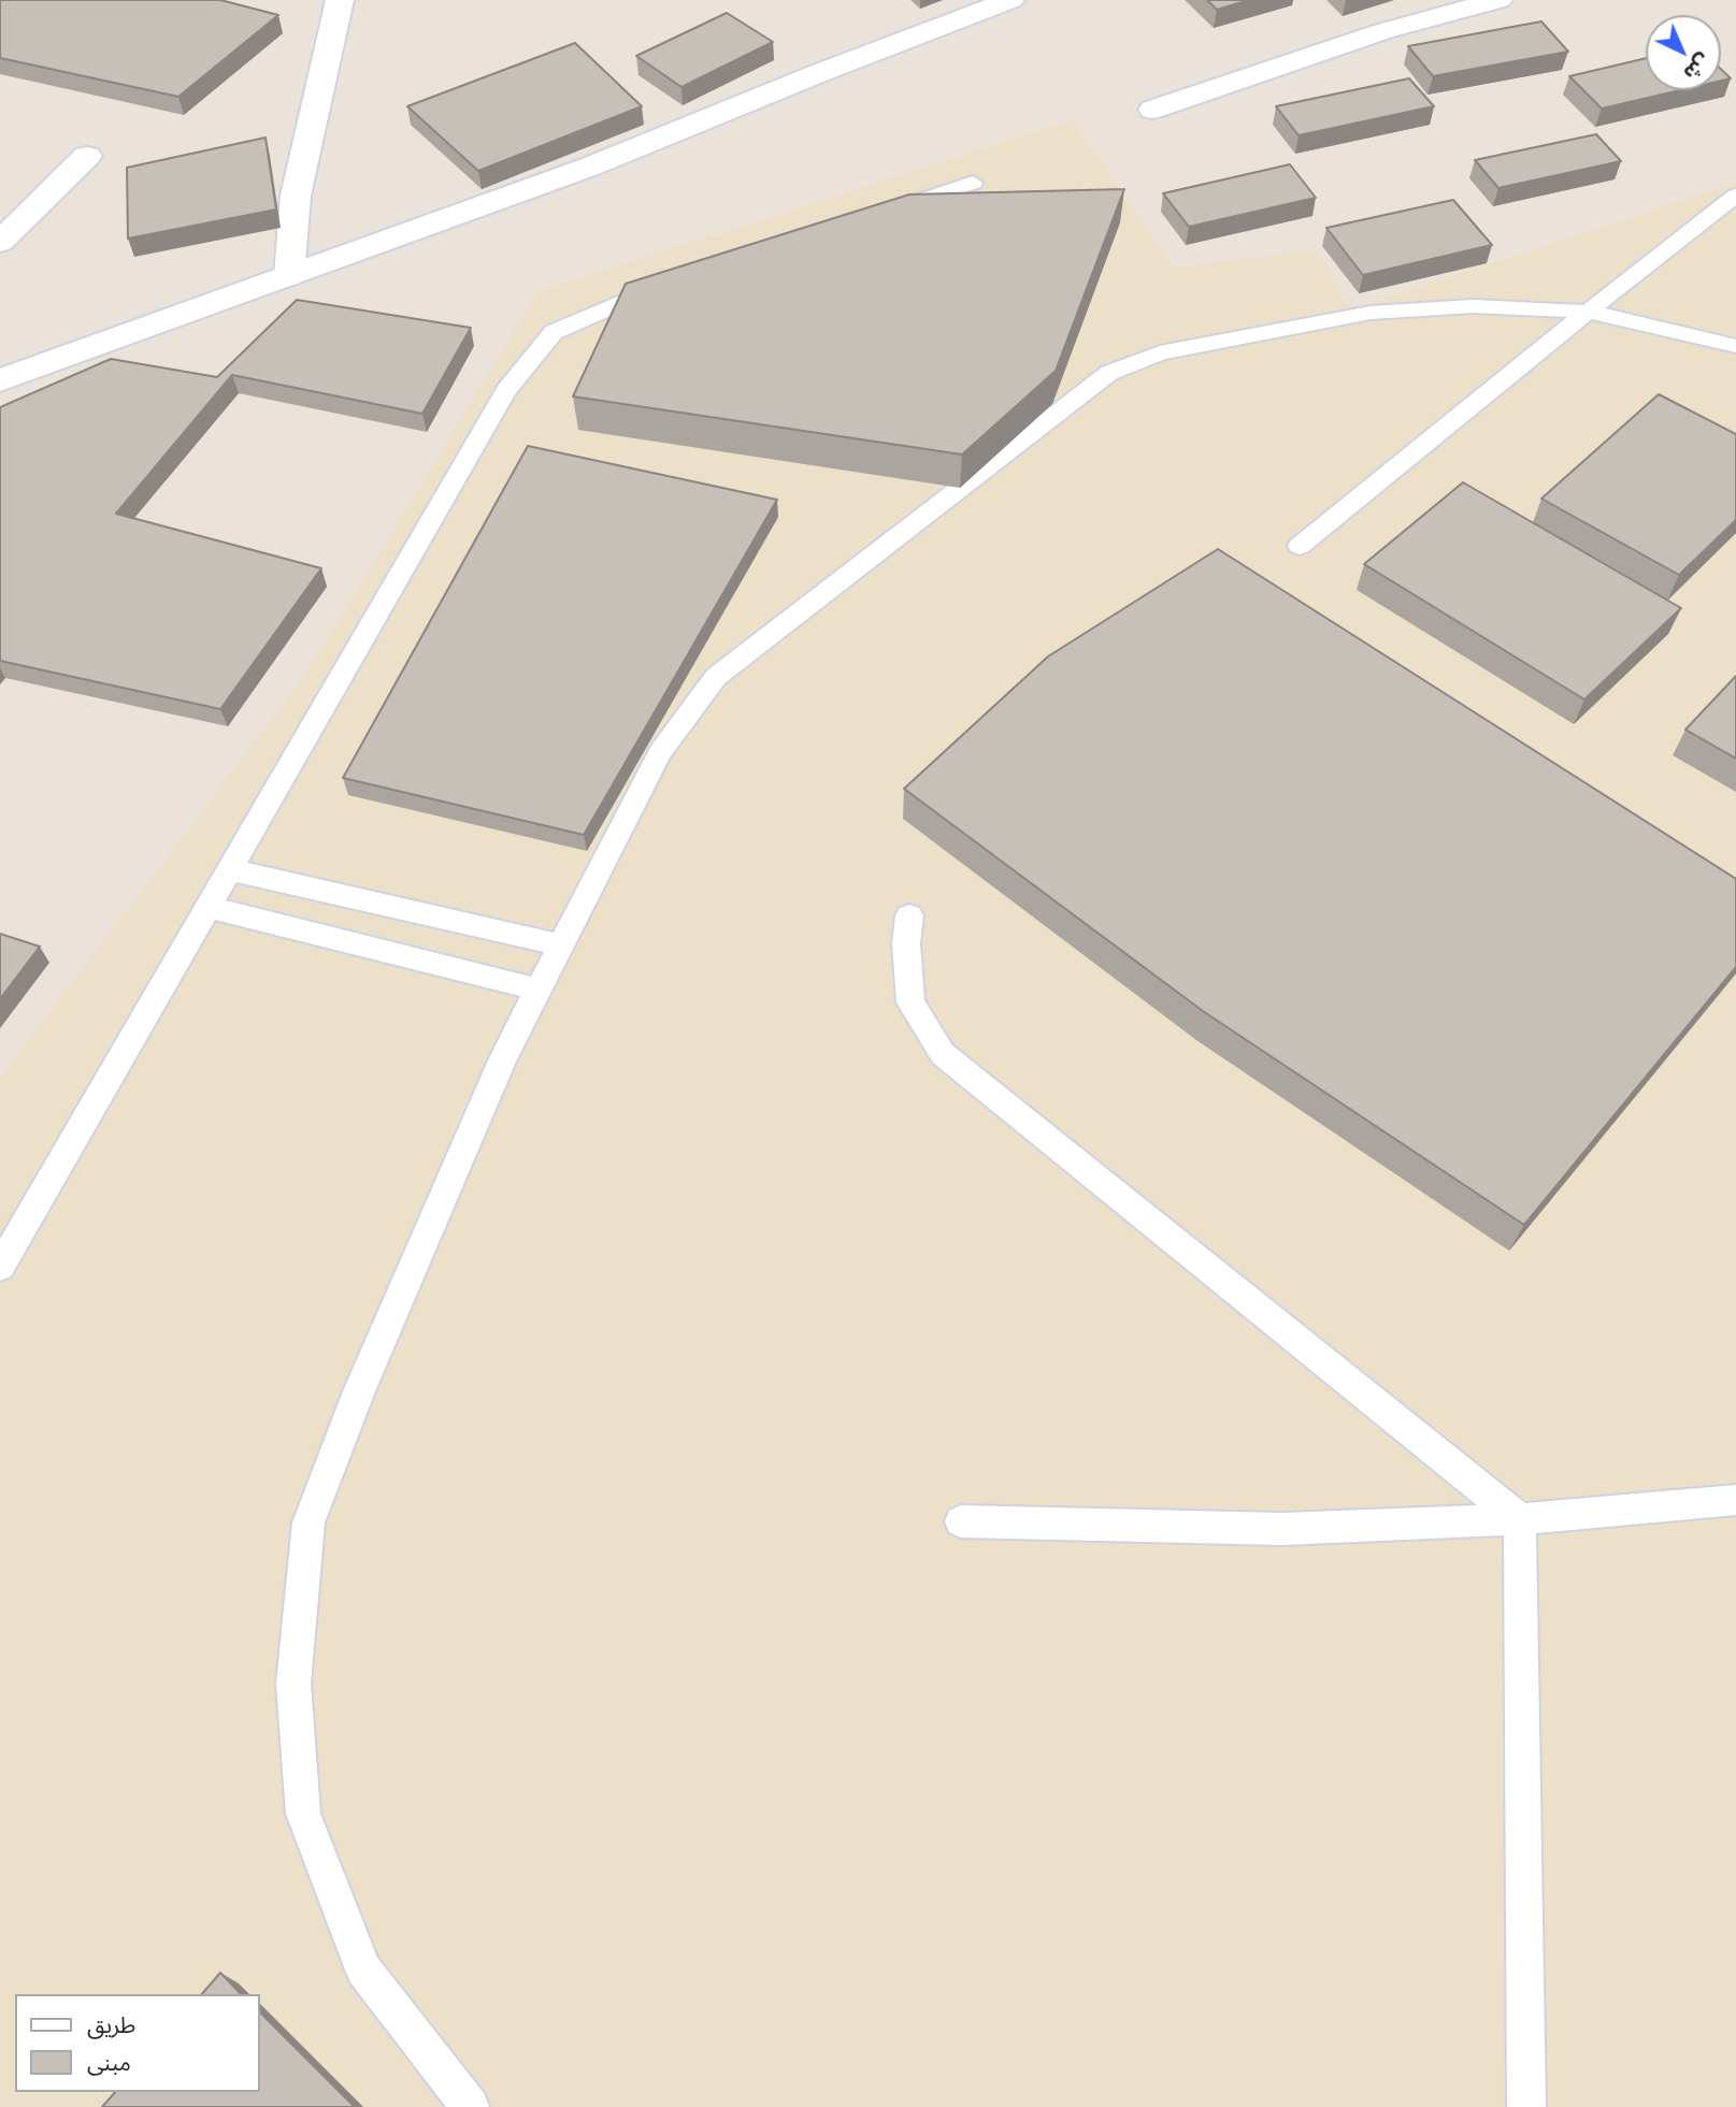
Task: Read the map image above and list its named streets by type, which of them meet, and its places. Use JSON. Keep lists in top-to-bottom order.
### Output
{
  "legend": ["طريق", "مبنى"],
  "north": "bottom right"
}
